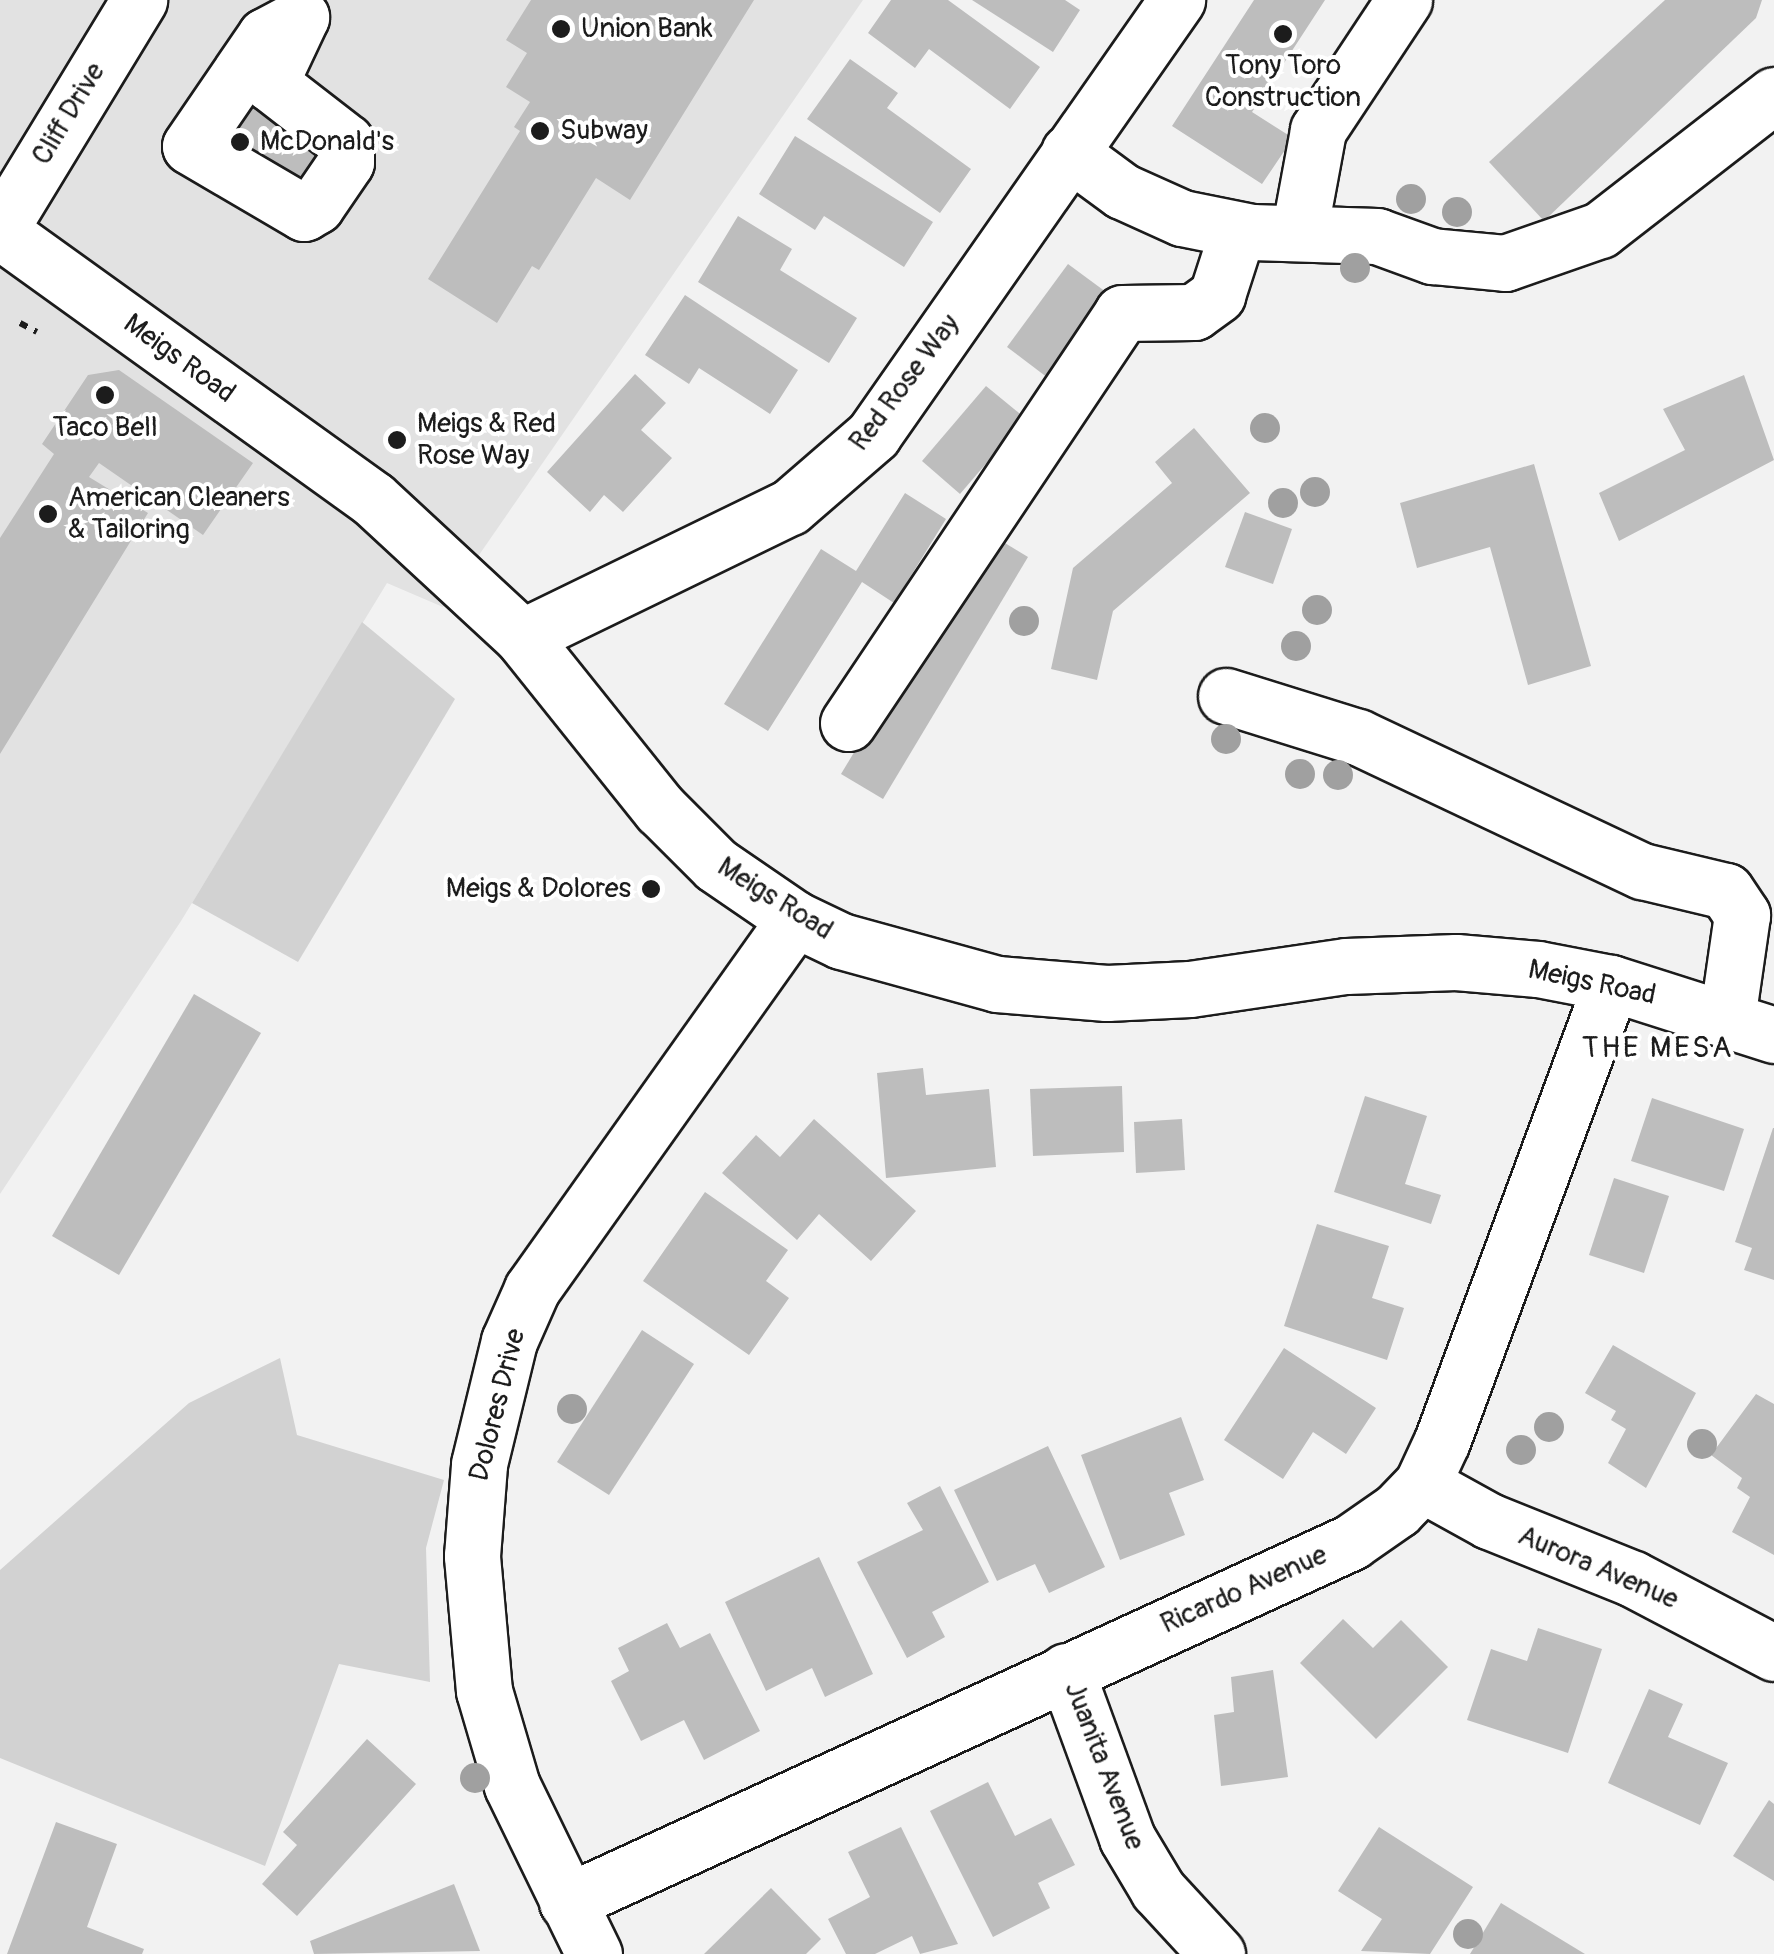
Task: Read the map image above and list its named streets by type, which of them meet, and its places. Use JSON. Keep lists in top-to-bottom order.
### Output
{
  "streets": {
    "street": [
      "Cliff Drive",
      "Meigs Road",
      "Red Rose Way",
      "Dolores Drive",
      "Aurora Avenue",
      "Ricardo Avenue",
      "Juanita Avenue"
    ]
  },
  "crossings": [
    ["Cliff Drive", "Meigs Road"],
    ["Meigs Road", "Red Rose Way"],
    ["Meigs Road", "Dolores Drive"],
    ["Meigs Road", "Ricardo Avenue"],
    ["Dolores Drive", "Ricardo Avenue"],
    ["Aurora Avenue", "Ricardo Avenue"],
    ["Ricardo Avenue", "Juanita Avenue"]
  ],
  "districts": ["THE MESA"],
  "places": [
    "Union Bank",
    "Tony Toro Construction",
    "Subway",
    "McDonald's",
    "Taco Bell",
    "Meigs & Red Rose Way",
    "American Cleaners & Tailoring",
    "Meigs & Dolores"
  ]
}
